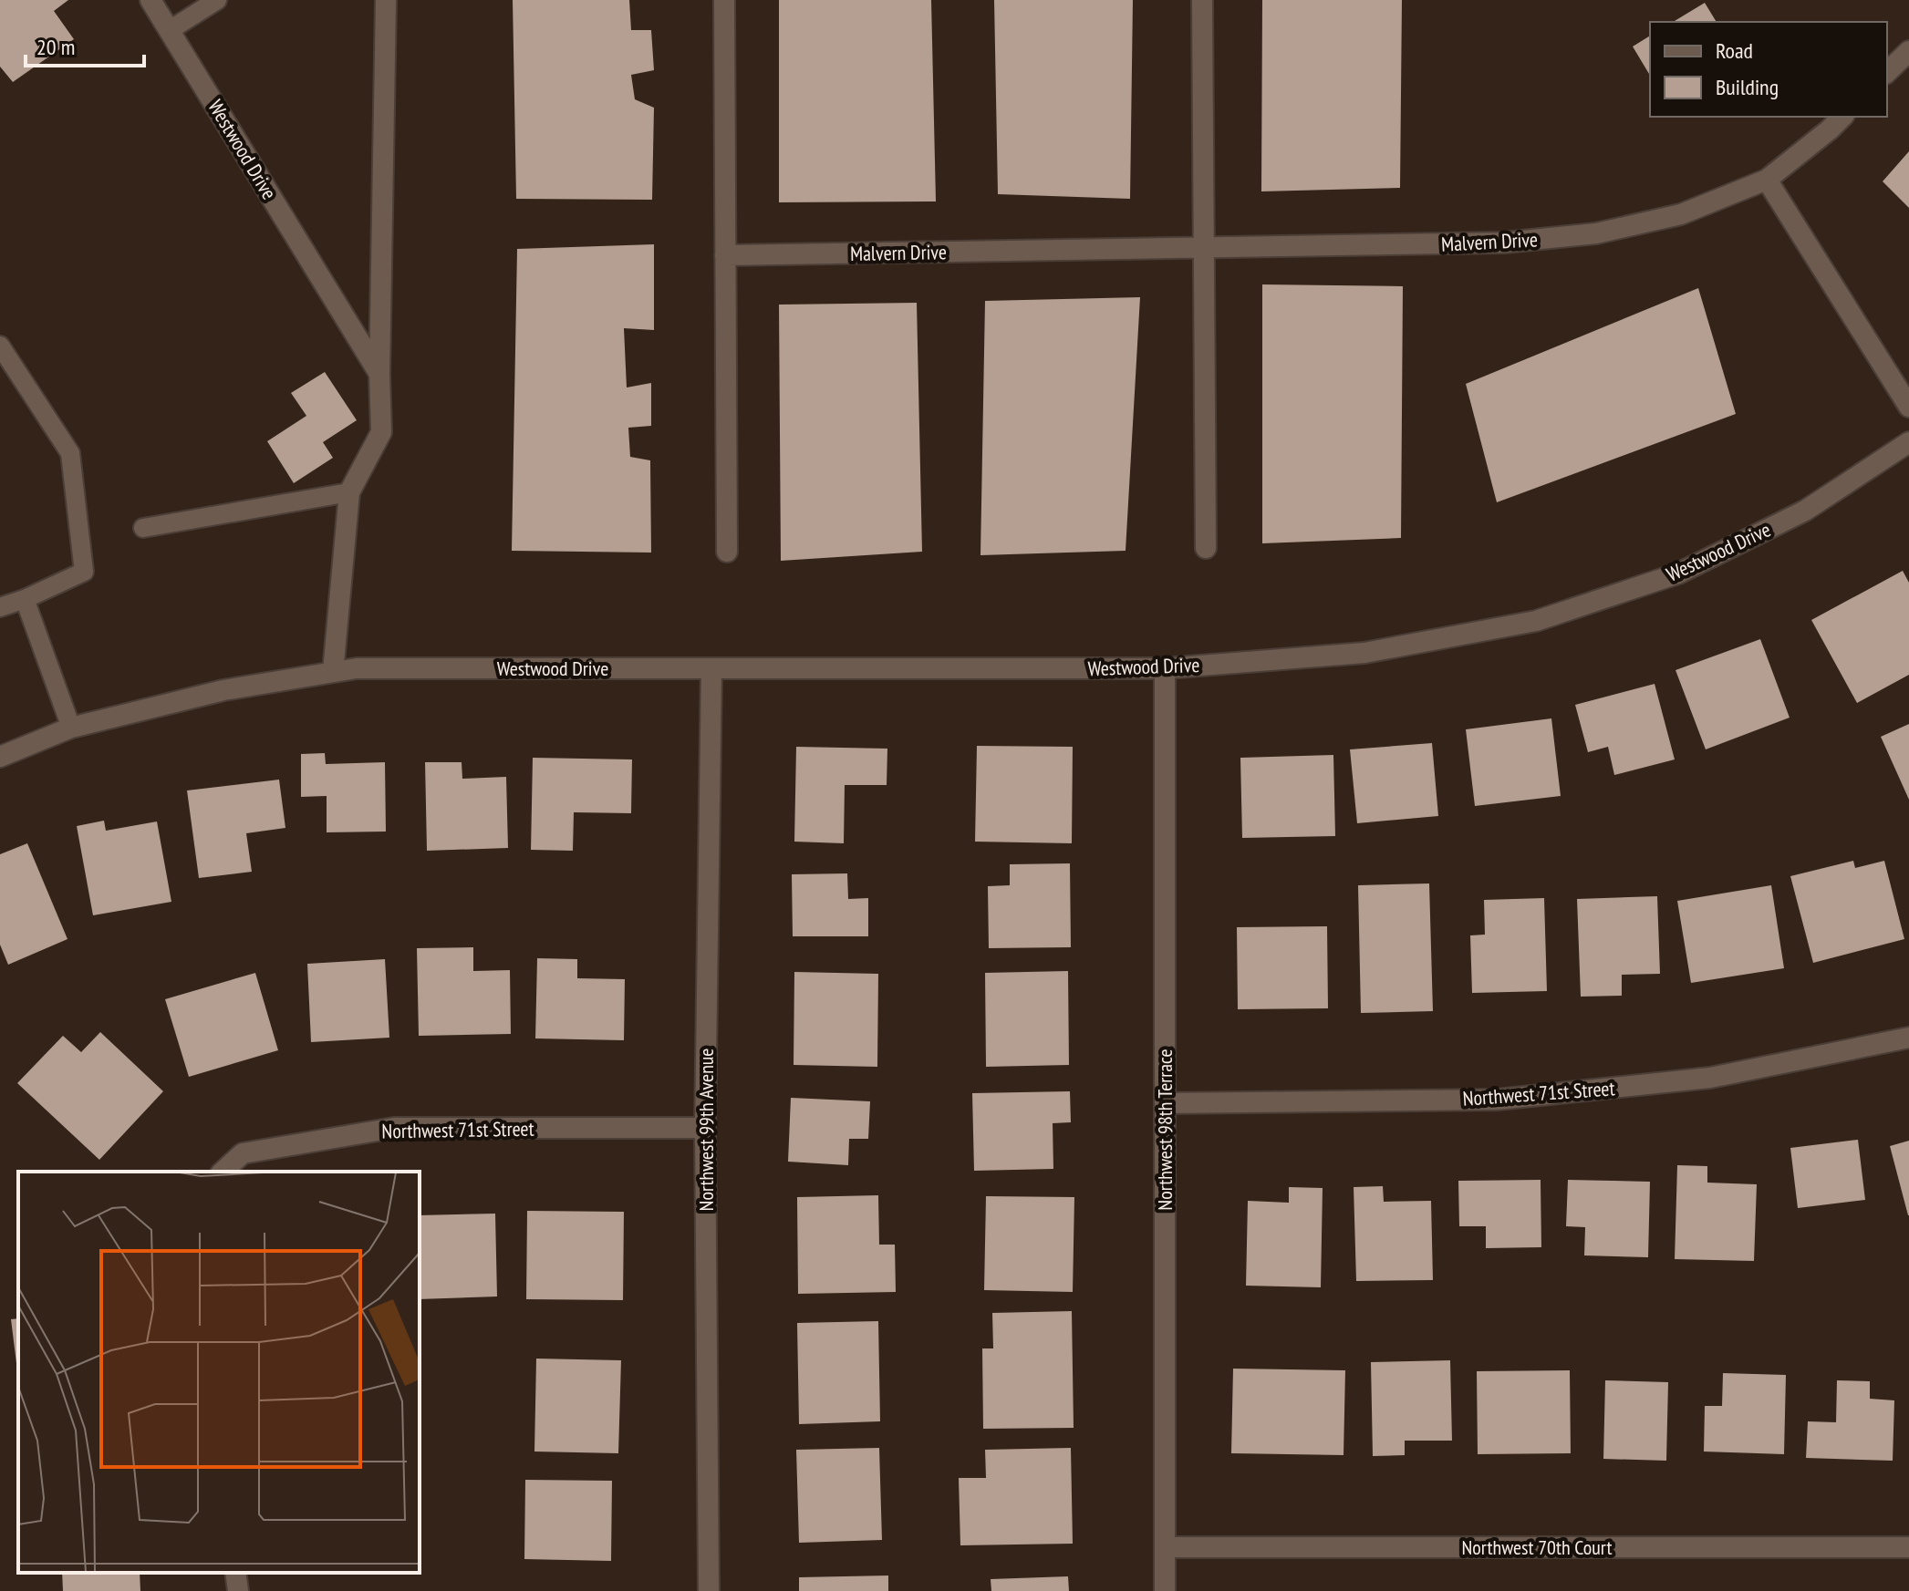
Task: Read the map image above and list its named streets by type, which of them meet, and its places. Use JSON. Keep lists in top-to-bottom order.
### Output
{
  "streets": {
    "street": [
      "Westwood Drive",
      "Malvern Drive",
      "Northwest 71st Street",
      "Northwest 99th Avenue",
      "Northwest 98th Terrace",
      "Northwest 70th Court"
    ]
  },
  "crossings": [
    ["Westwood Drive", "Northwest 99th Avenue"],
    ["Westwood Drive", "Northwest 98th Terrace"],
    ["Northwest 71st Street", "Northwest 99th Avenue"],
    ["Northwest 71st Street", "Northwest 98th Terrace"],
    ["Northwest 98th Terrace", "Northwest 70th Court"]
  ],
  "legend": ["Road", "Building"],
  "scale_bar": "20 m"
}
